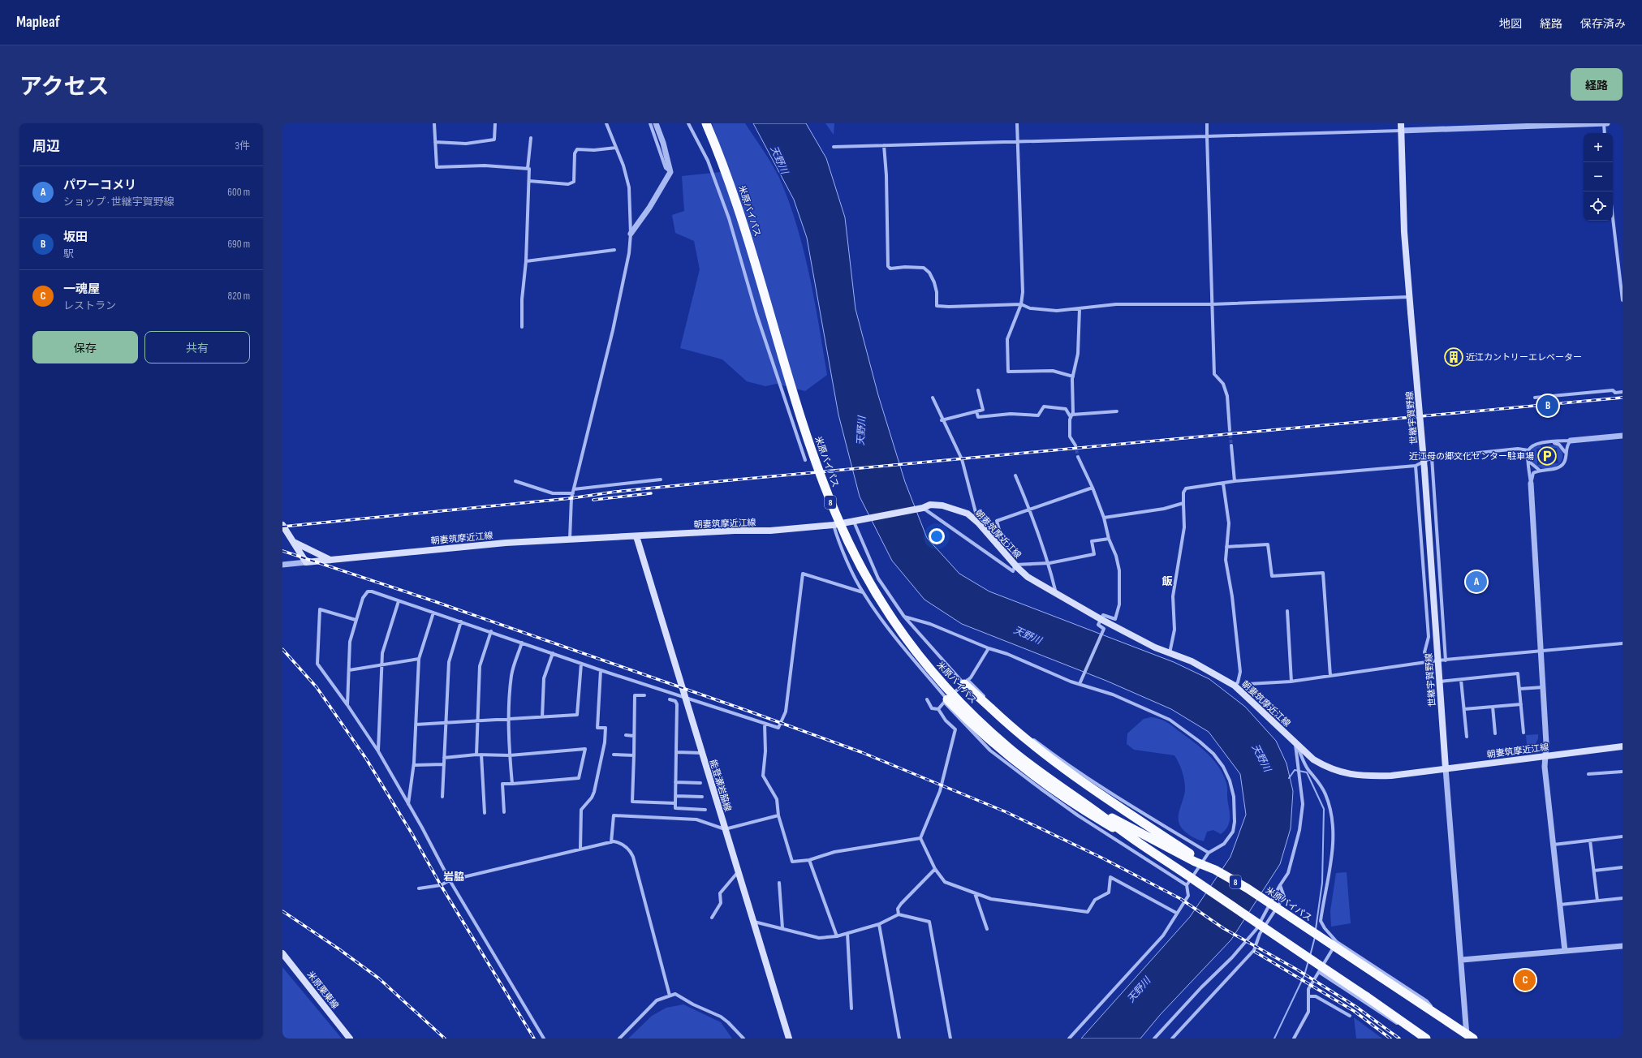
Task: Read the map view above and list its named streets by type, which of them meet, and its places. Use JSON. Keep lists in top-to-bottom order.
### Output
{
  "streets": {
    "highway": ["米原バイパス", "8"],
    "main road": [
      "世継宇賀野線",
      "朝妻筑摩近江線",
      "能登瀬岩脇線",
      "米原栗東線"
    ]
  },
  "crossings": [
    ["世継宇賀野線", "朝妻筑摩近江線"],
    ["朝妻筑摩近江線", "能登瀬岩脇線"]
  ],
  "districts": ["飯", "岩脇"],
  "water": ["天野川"],
  "places": {
    "building": ["近江カントリーエレベーター"],
    "parking": ["近江母の郷文化センター駐車場"]
  },
  "page": {
    "header": "Mapleaf",
    "nav": ["地図", "経路", "保存済み"],
    "title": "アクセス",
    "buttons": [
      "経路",
      ["保存", "共有"]
    ],
    "heading": ["周辺", "3件"],
    "map_buttons": ["+", "−"],
    "list": [
      {
        "mark": "A",
        "name": "パワーコメリ",
        "note": "ショップ · 世継宇賀野線",
        "value": "600 m"
      },
      {
        "mark": "B",
        "name": "坂田",
        "note": "駅",
        "value": "690 m"
      },
      {
        "mark": "C",
        "name": "一魂屋",
        "note": "レストラン",
        "value": "820 m"
      }
    ],
    "pins": ["B", "A", "C"]
  }
}
